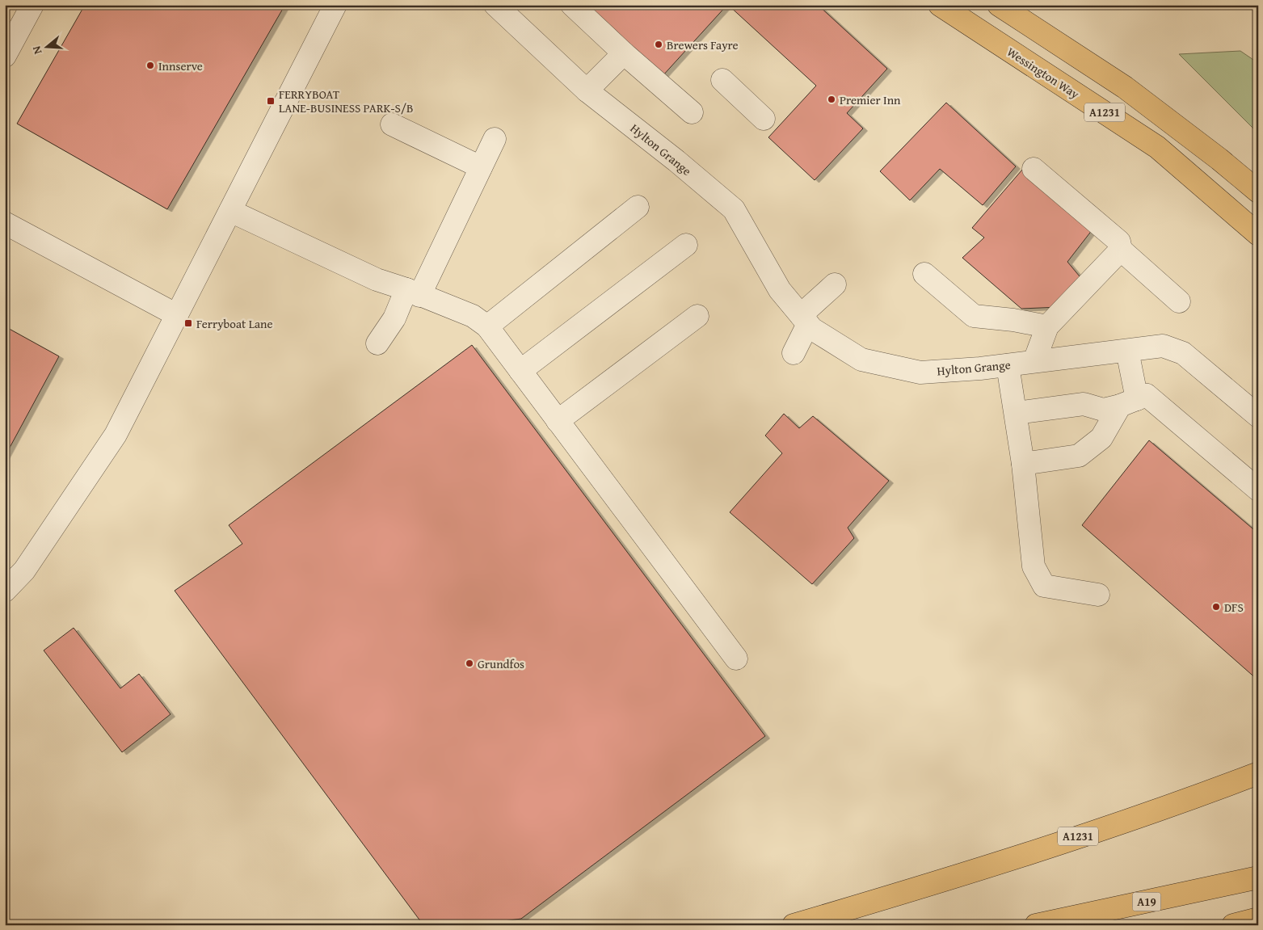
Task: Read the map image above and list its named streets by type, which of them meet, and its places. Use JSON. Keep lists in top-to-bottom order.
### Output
{
  "streets": {
    "highway": ["Wessington Way", "A1231", "A19"],
    "street": ["Hylton Grange"]
  },
  "places": {
    "other": [
      "Brewers Fayre",
      "Innserve",
      "Premier Inn",
      "DFS",
      "Grundfos"
    ],
    "transit": ["FERRYBOAT LANE-BUSINESS PARK-S/B", "Ferryboat Lane"]
  },
  "north": "left"
}
